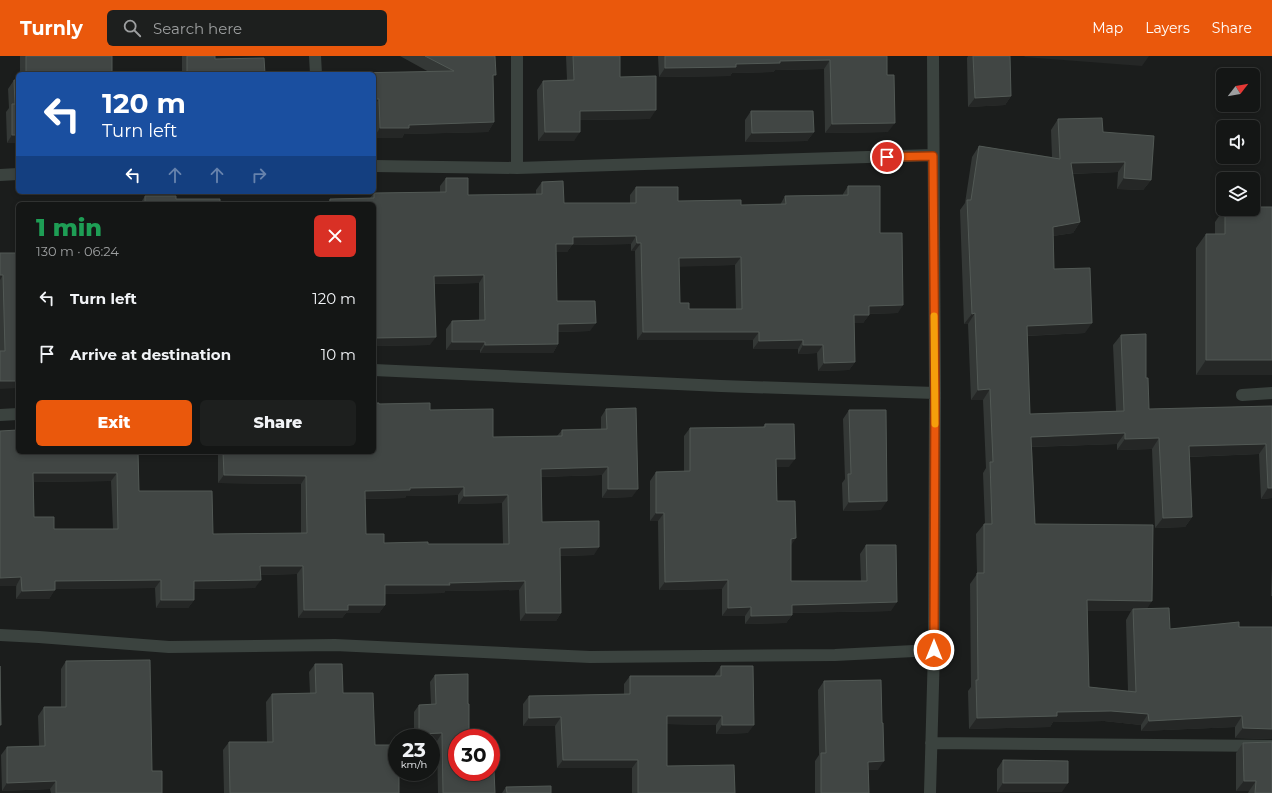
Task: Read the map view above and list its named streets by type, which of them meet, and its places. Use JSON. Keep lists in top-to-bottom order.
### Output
{
  "north": "top right",
  "page": {
    "header": "Turnly",
    "search": "Search here",
    "nav": ["Map", "Layers", "Share"],
    "turn": ["120 m", "Turn left"],
    "heading": ["1 min", "130 m · 06:24"],
    "list": [
      {
        "name": "Turn left",
        "value": "120 m"
      },
      {
        "name": "Arrive at destination",
        "value": "10 m"
      }
    ],
    "buttons": ["Exit", "Share"],
    "speed": "23 km/h",
    "limit": "30"
  }
}
